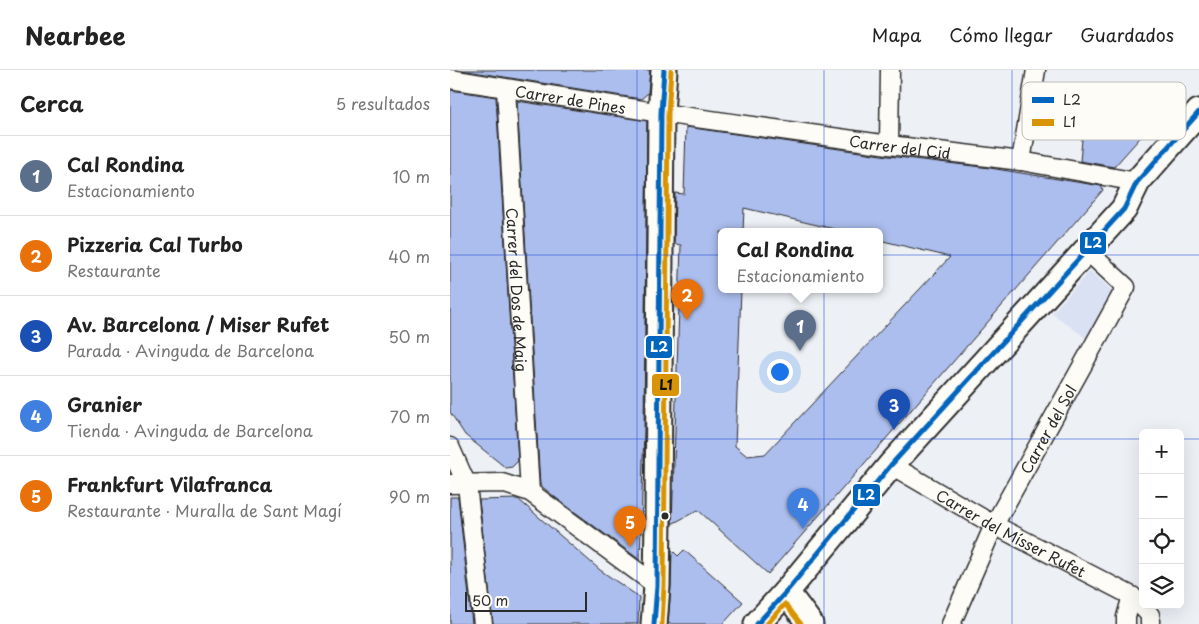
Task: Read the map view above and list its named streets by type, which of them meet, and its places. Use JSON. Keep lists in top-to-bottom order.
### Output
{
  "streets": {
    "street": [
      "Carrer de Pines",
      "Carrer del Cid",
      "Carrer del Dos de Maig",
      "Carrer del Sol",
      "Carrer del Mísser Rufet"
    ]
  },
  "crossings": [
    ["Carrer de Pines", "Carrer del Cid"],
    ["Carrer de Pines", "Carrer del Dos de Maig"],
    ["Carrer del Sol", "Carrer del Mísser Rufet"]
  ],
  "lines": ["transit line L2", "transit line L1"],
  "legend": ["L2", "L1"],
  "scale_bar": "50 m",
  "page": {
    "header": "Nearbee",
    "nav": ["Mapa", "Cómo llegar", "Guardados"],
    "heading": ["Cerca", "5 resultados"],
    "list": [
      {
        "mark": "1",
        "name": "Cal Rondina",
        "note": "Estacionamiento",
        "value": "10 m"
      },
      {
        "mark": "2",
        "name": "Pizzeria Cal Turbo",
        "note": "Restaurante",
        "value": "40 m"
      },
      {
        "mark": "3",
        "name": "Av. Barcelona / Miser Rufet",
        "note": "Parada · Avinguda de Barcelona",
        "value": "50 m"
      },
      {
        "mark": "4",
        "name": "Granier",
        "note": "Tienda · Avinguda de Barcelona",
        "value": "70 m"
      },
      {
        "mark": "5",
        "name": "Frankfurt Vilafranca",
        "note": "Restaurante · Muralla de Sant Magí",
        "value": "90 m"
      }
    ],
    "popup": ["Cal Rondina", "Estacionamiento"],
    "pins": [
      "2",
      "1",
      "3",
      "4",
      "5"
    ],
    "map_buttons": ["+", "−"],
    "scale": "50 m"
  }
}
